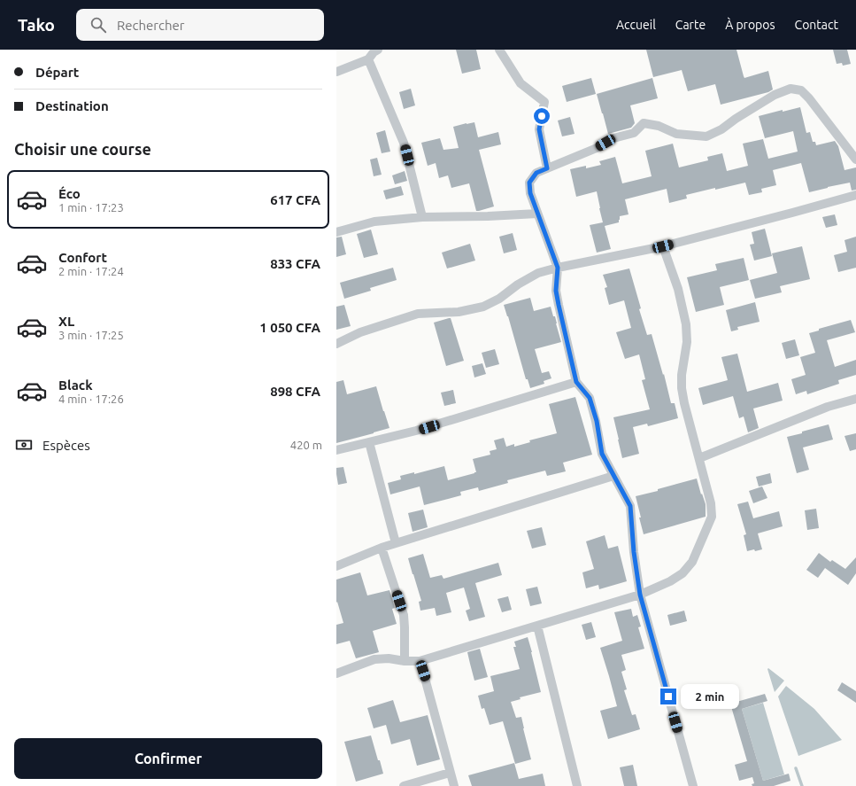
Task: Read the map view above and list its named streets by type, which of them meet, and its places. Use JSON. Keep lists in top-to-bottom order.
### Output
{
  "page": {
    "header": "Tako",
    "search": "Rechercher",
    "nav": [
      "Accueil",
      "Carte",
      "À propos",
      "Contact"
    ],
    "banner": ["Départ", "Destination"],
    "heading": "Choisir une course",
    "list": [
      {
        "name": "Éco",
        "note": "1 min · 17:23",
        "value": "617 CFA"
      },
      {
        "name": "Confort",
        "note": "2 min · 17:24",
        "value": "833 CFA"
      },
      {
        "name": "XL",
        "note": "3 min · 17:25",
        "value": "1 050 CFA"
      },
      {
        "name": "Black",
        "note": "4 min · 17:26",
        "value": "898 CFA"
      }
    ],
    "pay": ["Espèces", "420 m"],
    "bubble": "2 min",
    "buttons": "Confirmer"
  }
}
